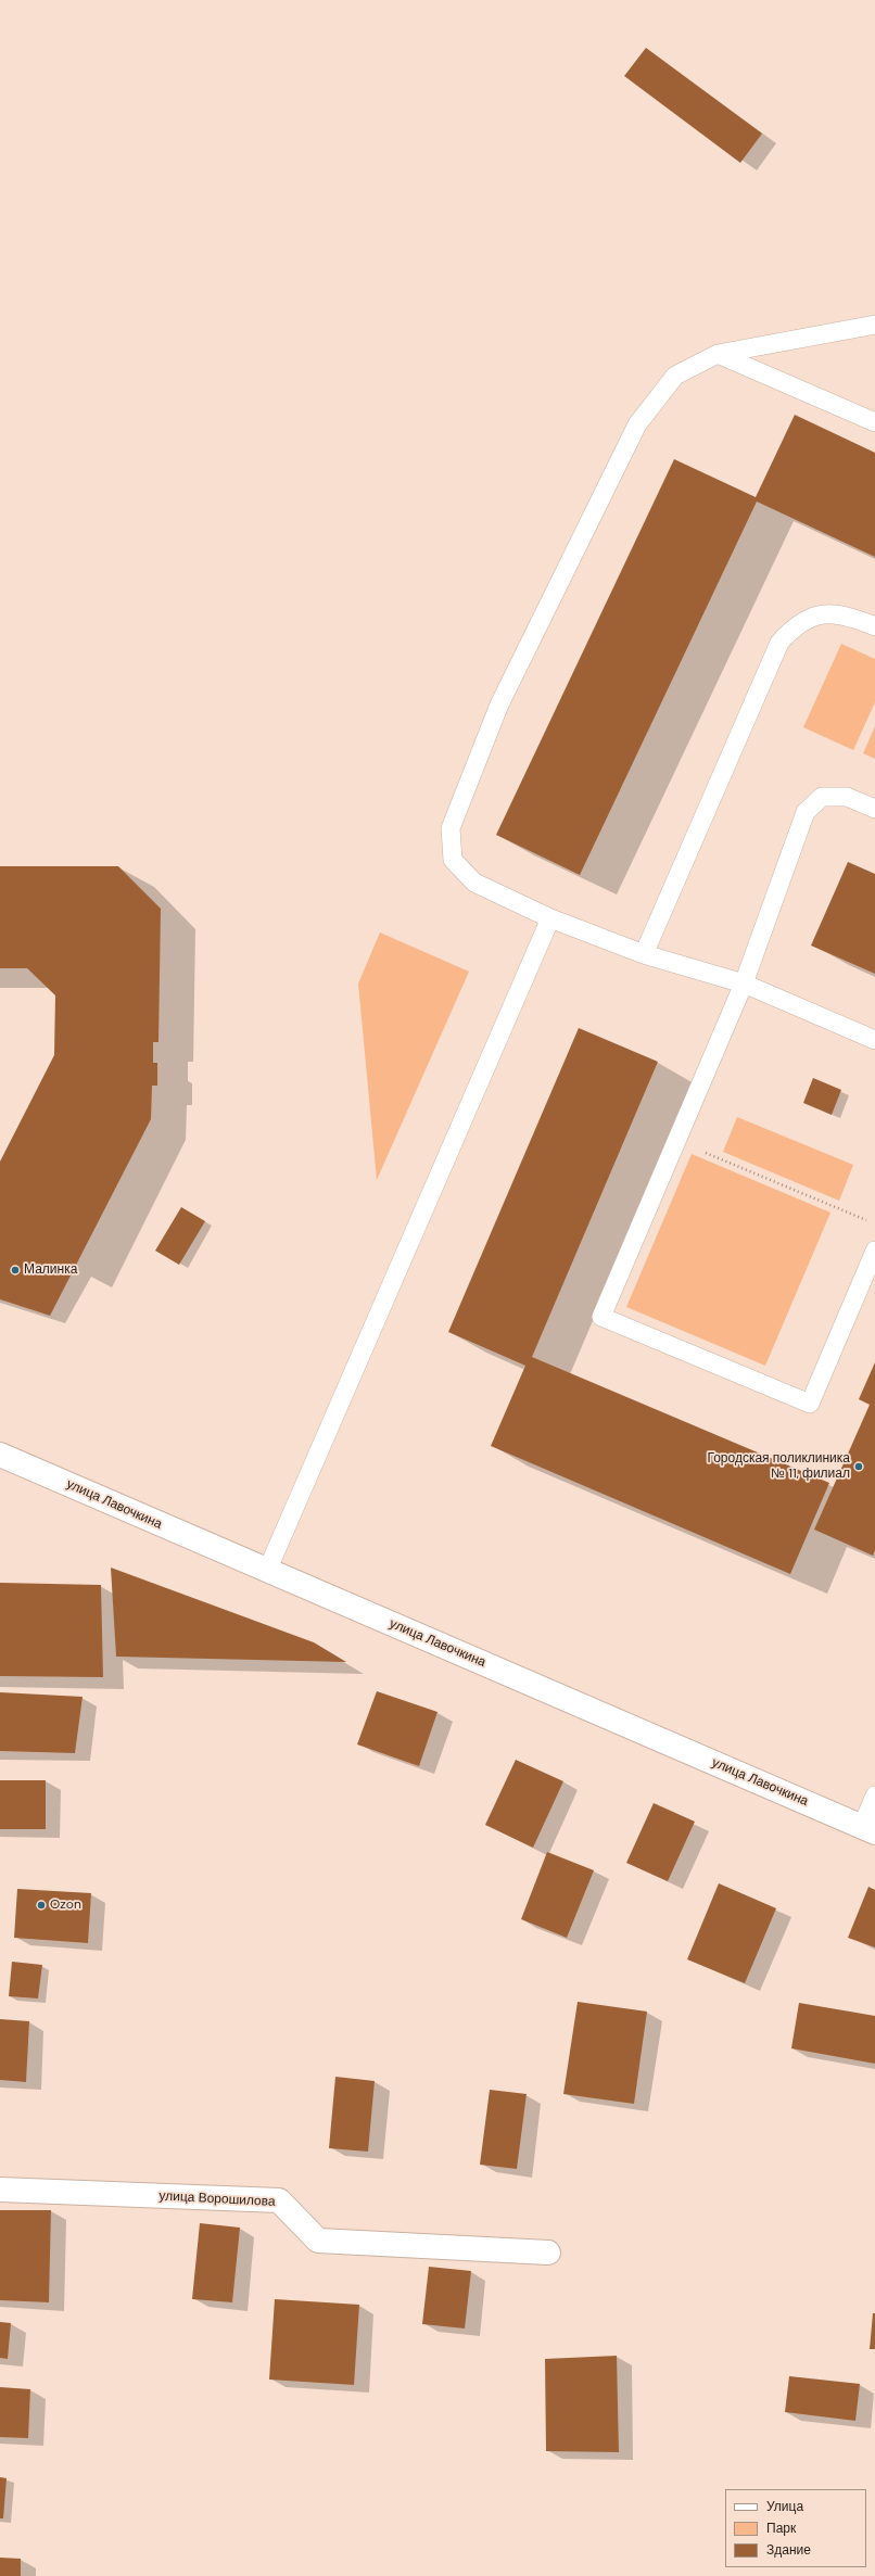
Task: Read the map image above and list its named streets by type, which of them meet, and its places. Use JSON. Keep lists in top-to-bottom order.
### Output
{
  "streets": {
    "street": ["улица Лавочкина", "улица Ворошилова"]
  },
  "places": ["Малинка", "Городская поликлиника № 11, филиал", "Ozon"],
  "legend": ["Улица", "Парк", "Здание"]
}
